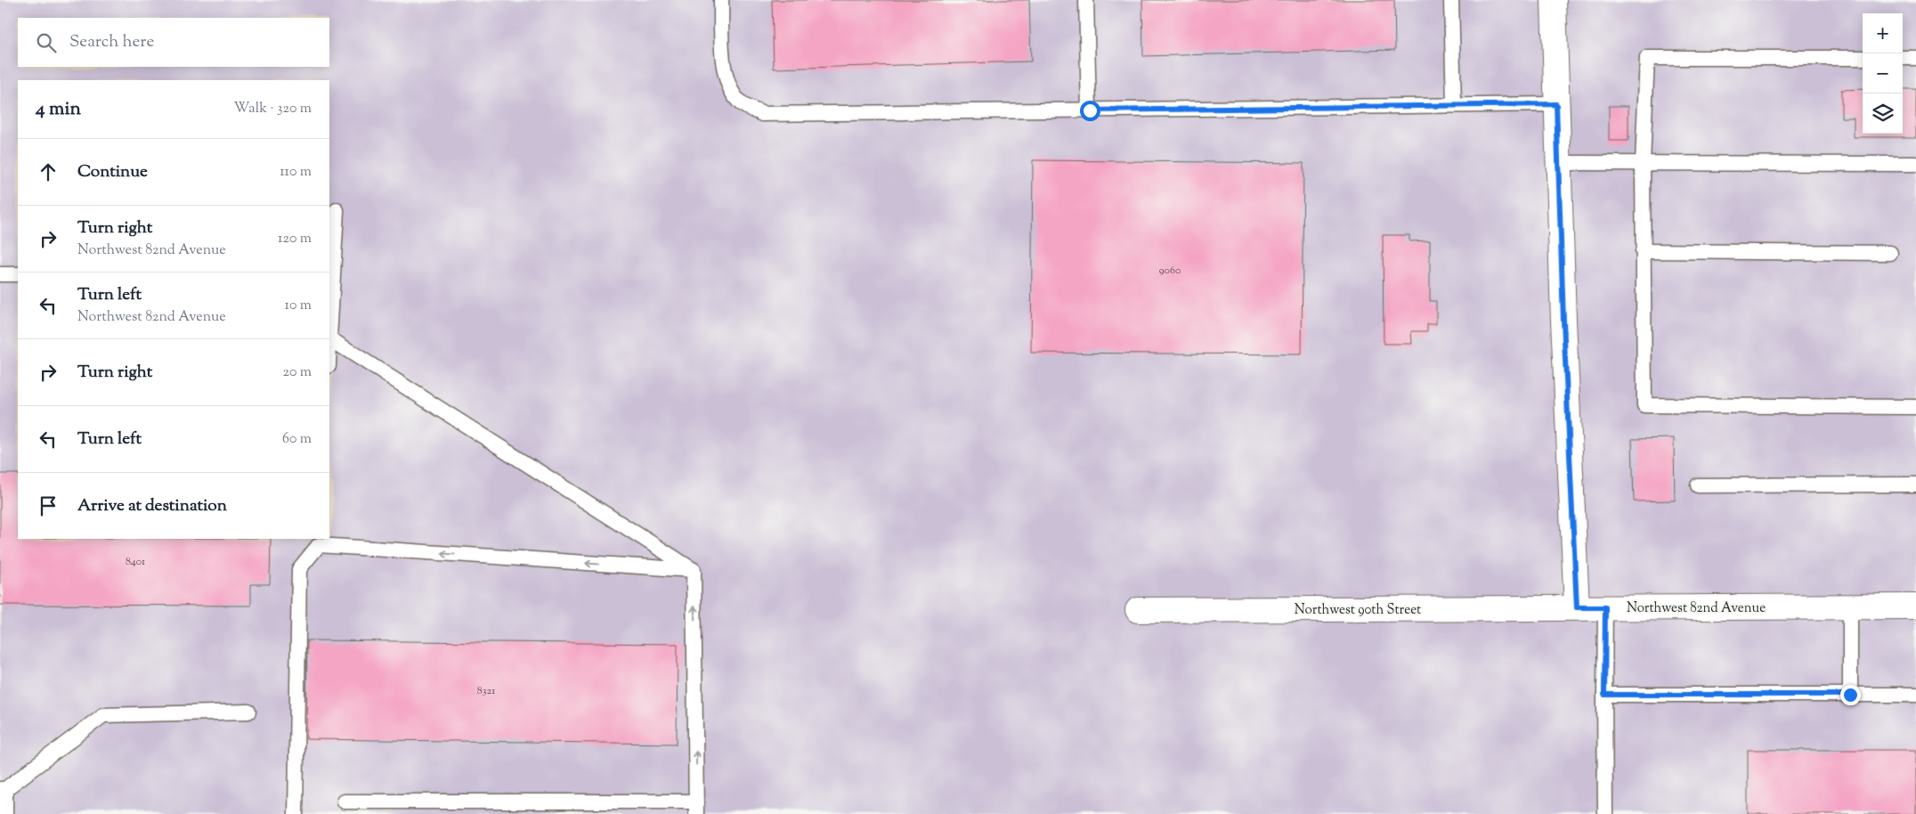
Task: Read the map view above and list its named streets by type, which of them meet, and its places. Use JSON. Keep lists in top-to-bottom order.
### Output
{
  "streets": {
    "street": ["Northwest 82nd Avenue", "Northwest 90th Street"]
  },
  "crossings": [
    ["Northwest 82nd Avenue", "Northwest 90th Street"]
  ],
  "house_numbers": ["9060", "8401", "8321"],
  "page": {
    "map_buttons": ["+", "−"],
    "search": "Search here",
    "heading": ["4 min", "Walk · 320 m"],
    "list": [
      ["Continue", "110 m"],
      ["Turn right", "Northwest 82nd Avenue", "120 m"],
      ["Turn left", "Northwest 82nd Avenue", "10 m"],
      ["Turn right", "20 m"],
      ["Turn left", "60 m"],
      "Arrive at destination"
    ]
  }
}
